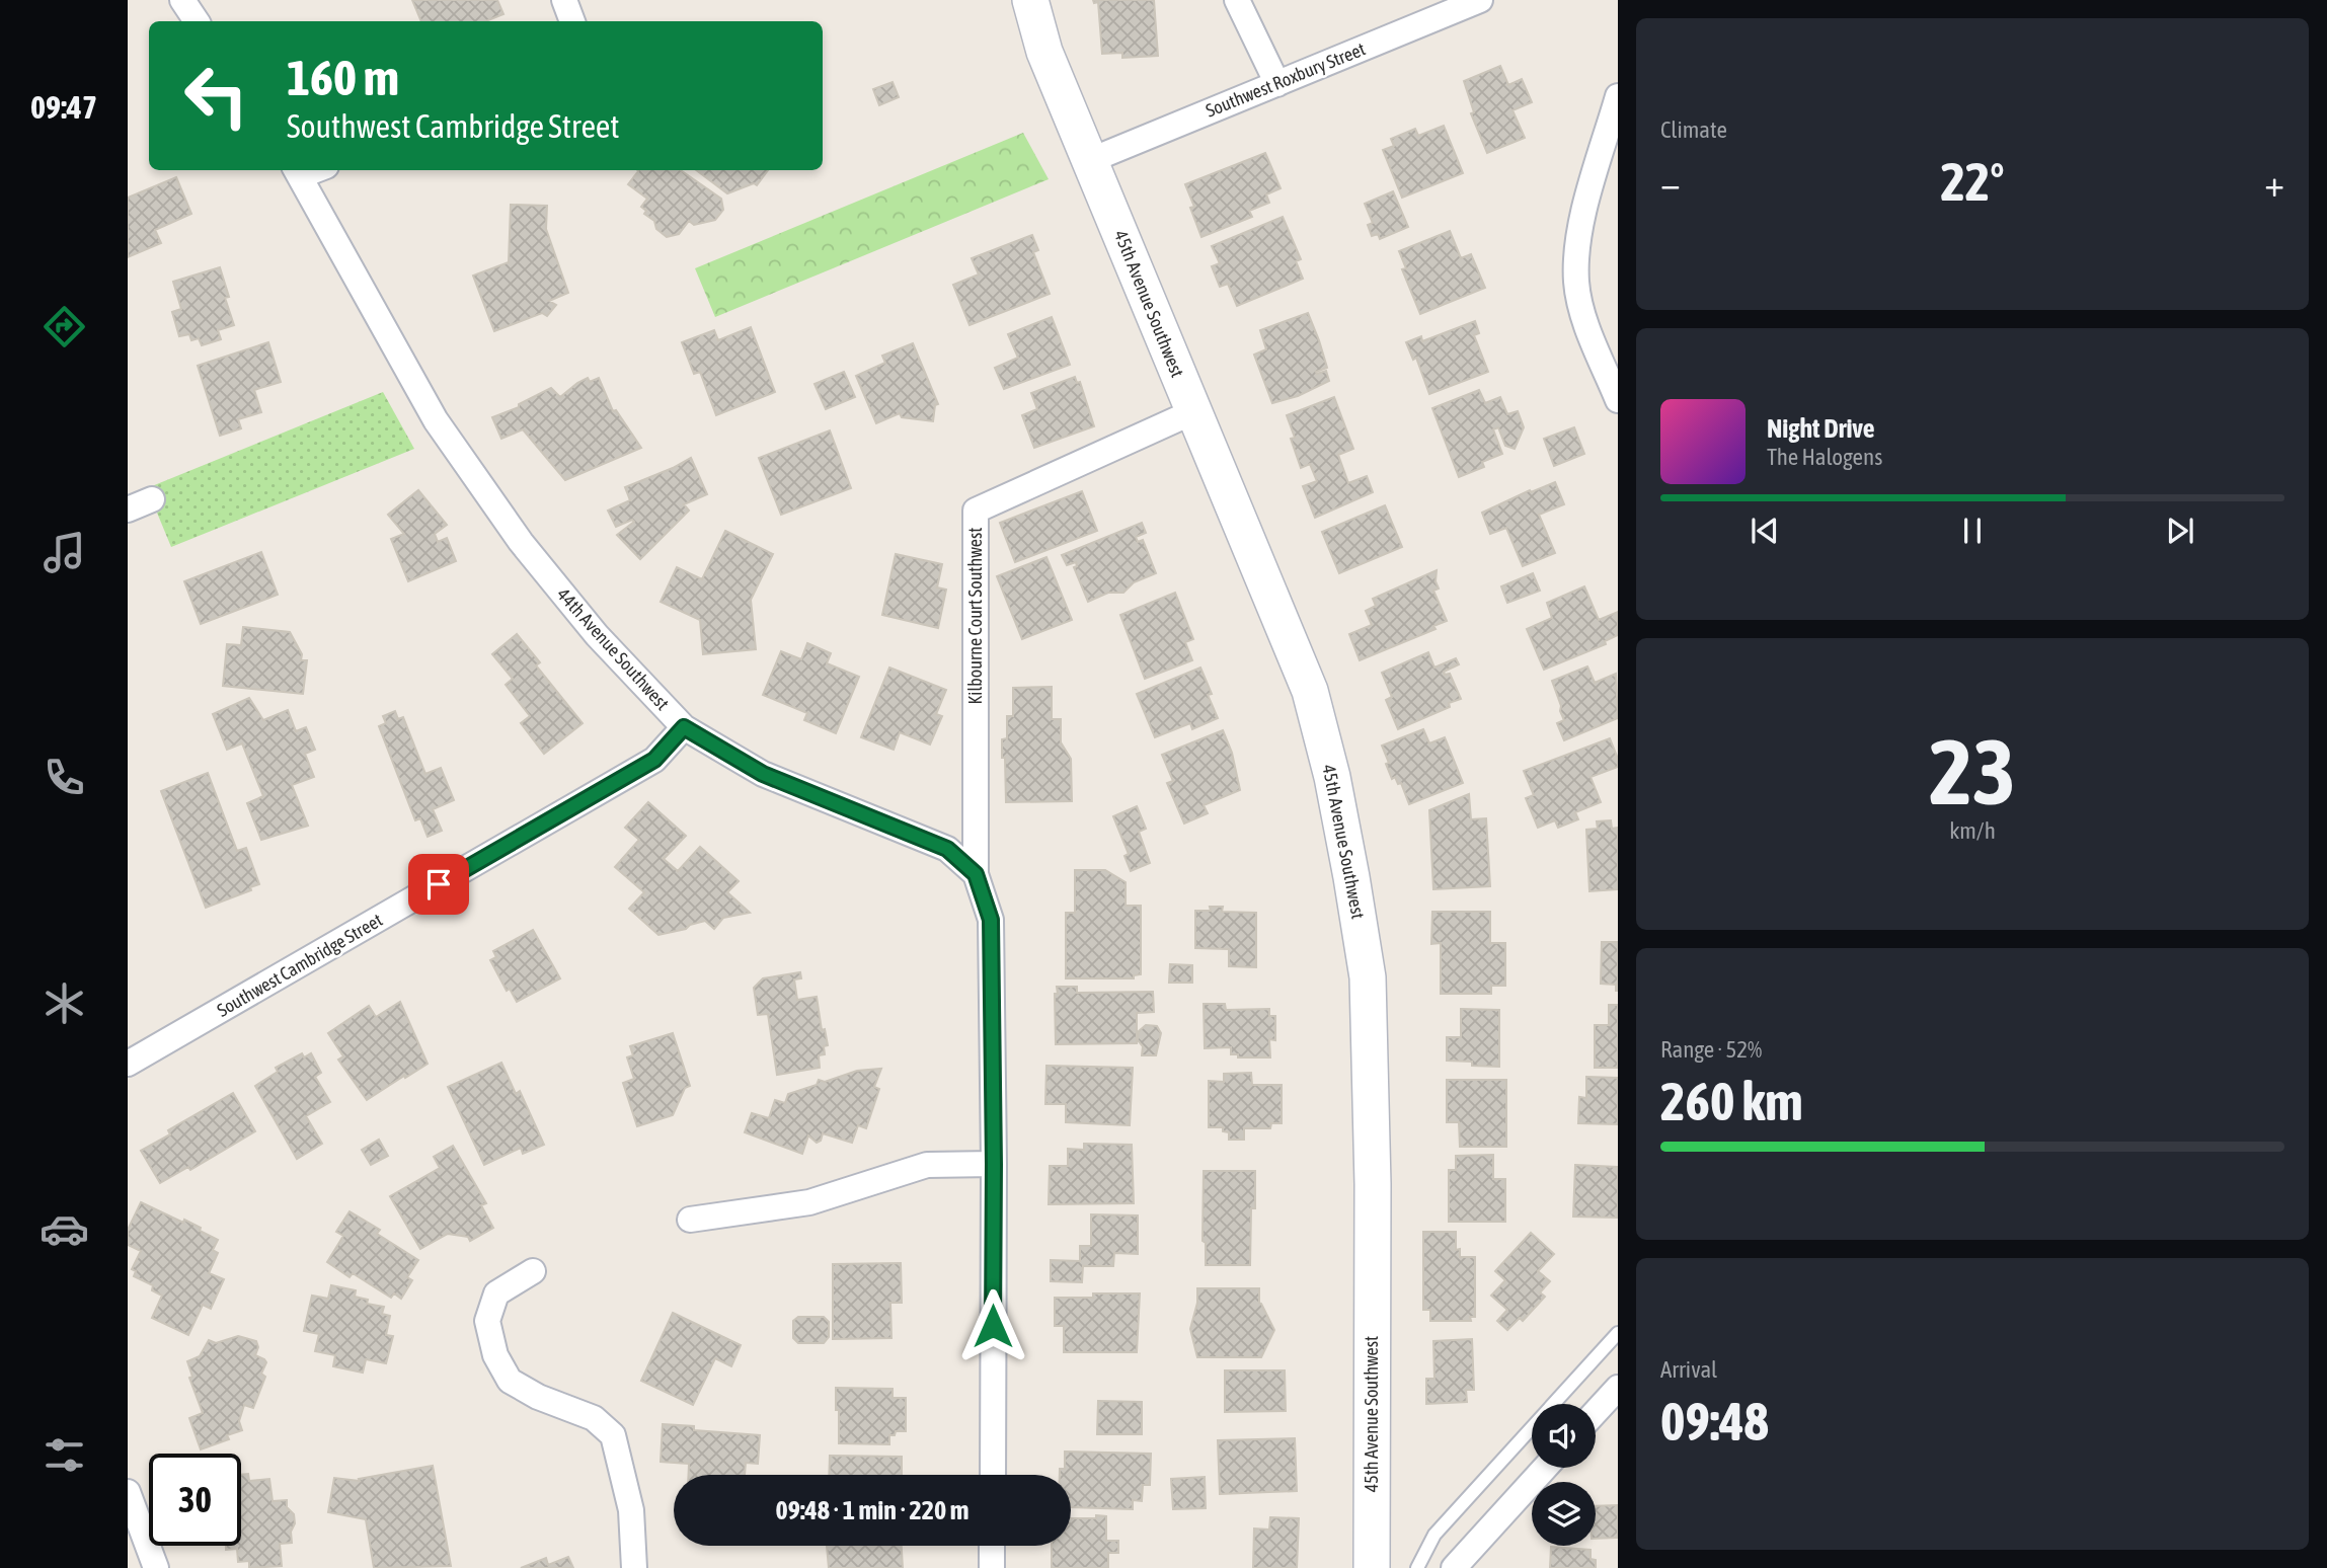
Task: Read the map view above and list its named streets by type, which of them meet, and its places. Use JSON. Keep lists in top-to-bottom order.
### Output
{
  "streets": {
    "street": [
      "Southwest Roxbury Street",
      "45th Avenue Southwest",
      "Kilbourne Court Southwest",
      "44th Avenue Southwest",
      "Southwest Cambridge Street"
    ]
  },
  "crossings": [
    ["Southwest Roxbury Street", "45th Avenue Southwest"],
    ["45th Avenue Southwest", "Kilbourne Court Southwest"],
    ["Kilbourne Court Southwest", "44th Avenue Southwest"],
    ["44th Avenue Southwest", "Southwest Cambridge Street"]
  ],
  "page": {
    "tabs": "09:47",
    "tile": [
      "Climate",
      ["23", "km/h"],
      ["Range · 52%", "260 km"],
      ["Arrival", "09:48"]
    ],
    "turn": ["160 m", "Southwest Cambridge Street"],
    "heat": ["−", "22°", "+"],
    "song": ["Night Drive", "The Halogens"],
    "limit": "30",
    "trip": "09:48 · 1 min · 220 m"
  }
}
